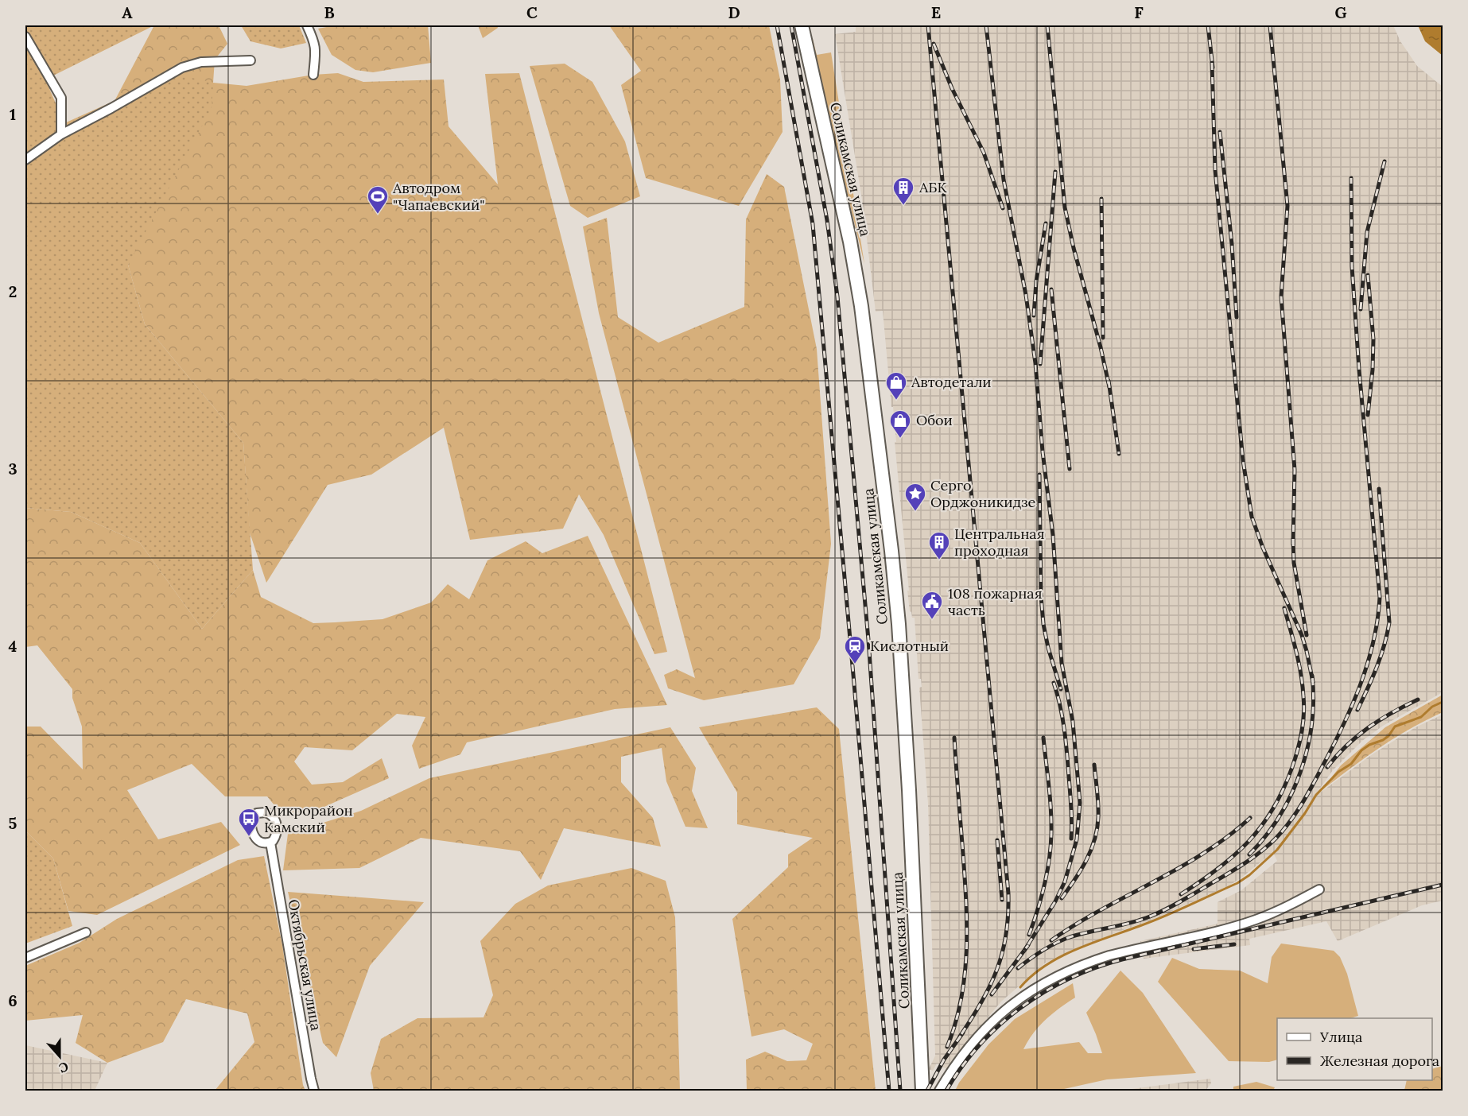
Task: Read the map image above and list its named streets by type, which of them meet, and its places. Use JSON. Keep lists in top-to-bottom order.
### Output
{
  "streets": {
    "main road": ["Соликамская улица"],
    "street": ["Октябрьская улица"]
  },
  "places": {
    "building": ["АБК", "Центральная проходная"],
    "sports": ["Автодром \"Чапаевский\""],
    "shop": ["Автодетали", "Обои"],
    "place": ["Серго Орджоникидзе"],
    "public building": ["108 пожарная часть"],
    "station": ["Кислотный"],
    "bus stop": ["Микрорайон Камский"]
  },
  "legend": ["Улица", "Железная дорога"],
  "north": "bottom",
  "grid": {
    "columns": [
      "A",
      "B",
      "C",
      "D",
      "E",
      "F",
      "G"
    ],
    "rows": [
      "1",
      "2",
      "3",
      "4",
      "5",
      "6"
    ]
  }
}
